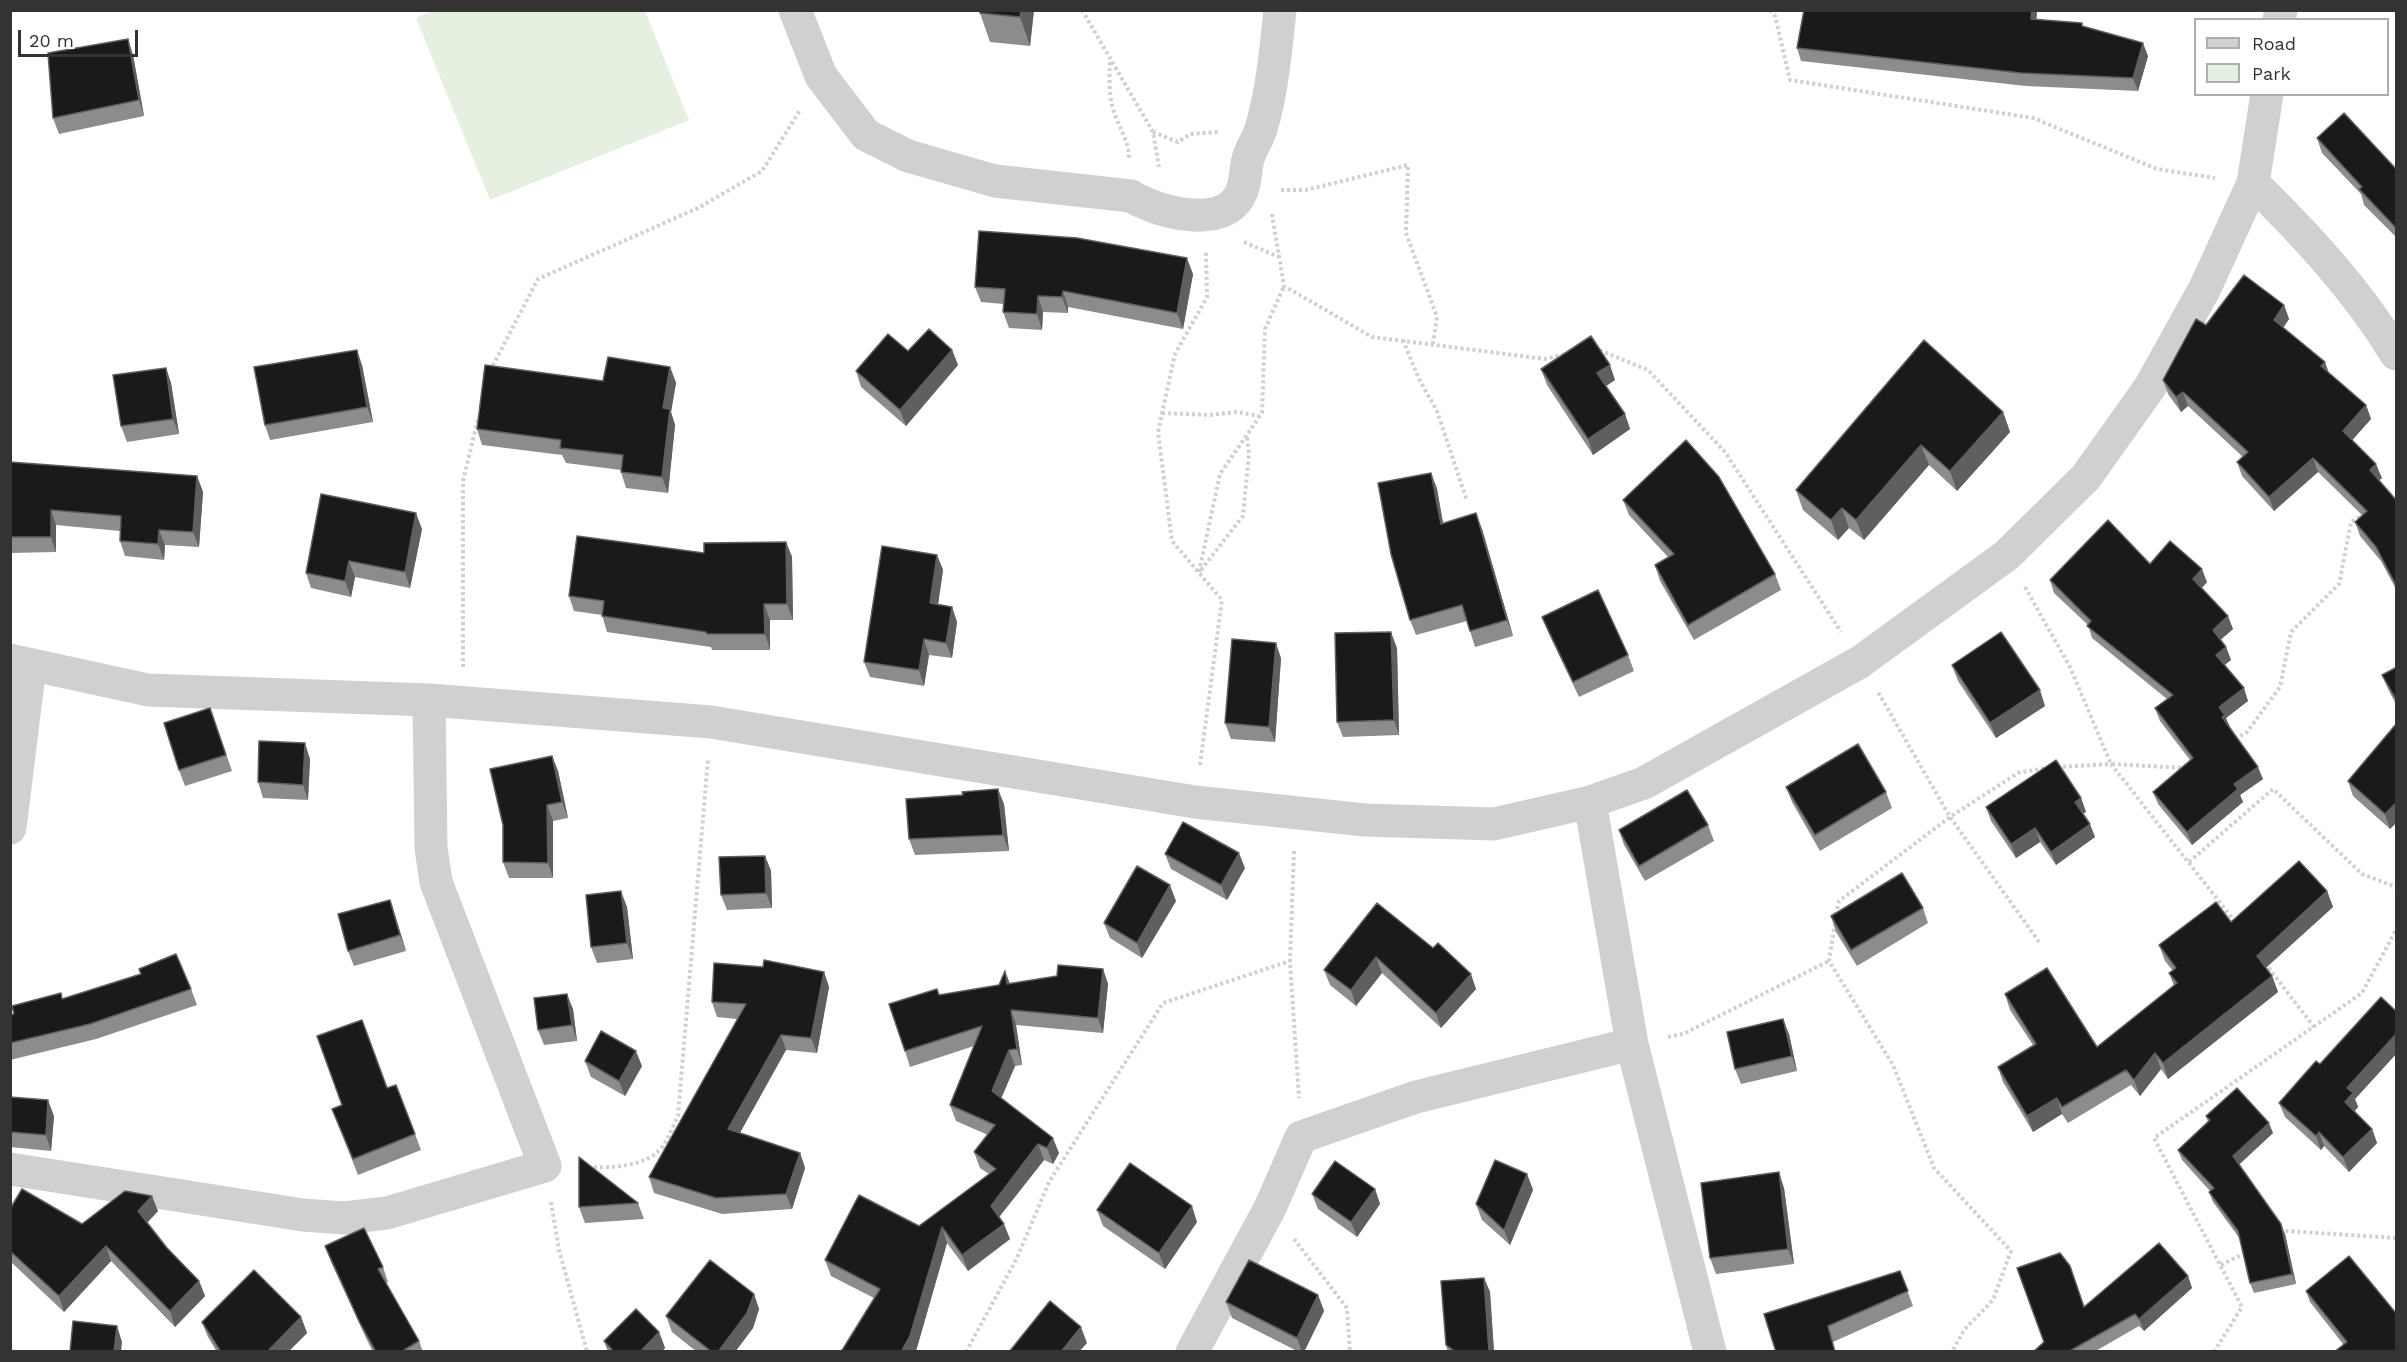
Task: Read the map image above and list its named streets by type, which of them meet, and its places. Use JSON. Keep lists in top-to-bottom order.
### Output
{
  "legend": ["Road", "Park"],
  "scale_bar": "20 m"
}
